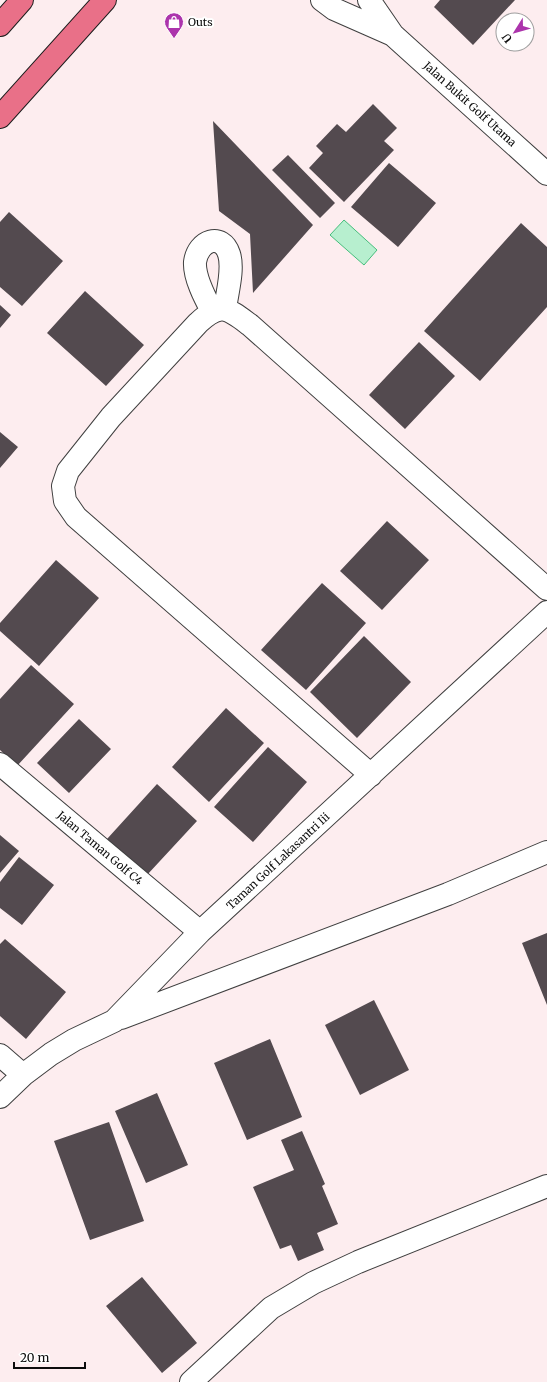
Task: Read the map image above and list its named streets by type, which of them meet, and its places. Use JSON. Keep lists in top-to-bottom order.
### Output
{
  "streets": {
    "street": ["Jalan Bukit Golf Utama", "Jalan Taman Golf C4", "Taman Golf Lakasantri Iii"]
  },
  "crossings": [
    ["Jalan Taman Golf C4", "Taman Golf Lakasantri Iii"]
  ],
  "places": {
    "shop": ["Outs"]
  },
  "scale_bar": "20 m",
  "north": "bottom left"
}
